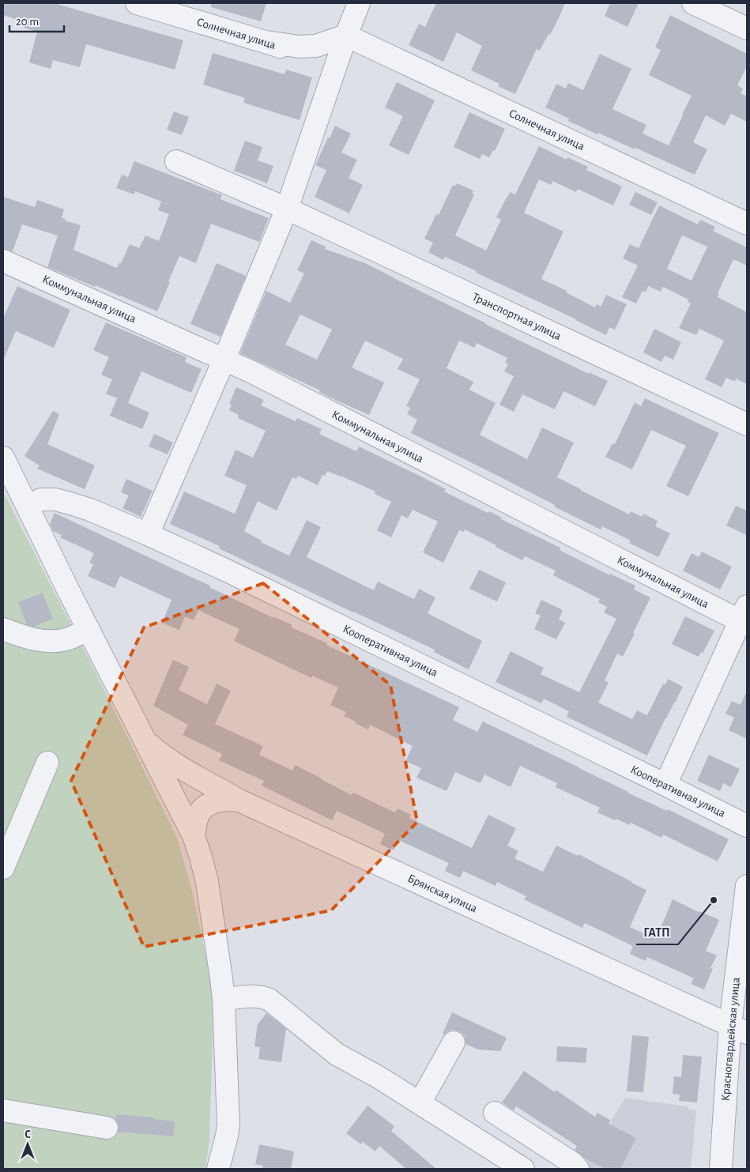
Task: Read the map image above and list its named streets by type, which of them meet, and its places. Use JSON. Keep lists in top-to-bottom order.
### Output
{
  "streets": {
    "street": [
      "Солнечная улица",
      "Коммунальная улица",
      "Транспортная улица",
      "Кооперативная улица",
      "Брянская улица",
      "Красногвардейская улица"
    ]
  },
  "crossings": [
    ["Брянская улица", "Красногвардейская улица"]
  ],
  "places": ["ГАТП"],
  "scale_bar": "20 m",
  "north": "top"
}
